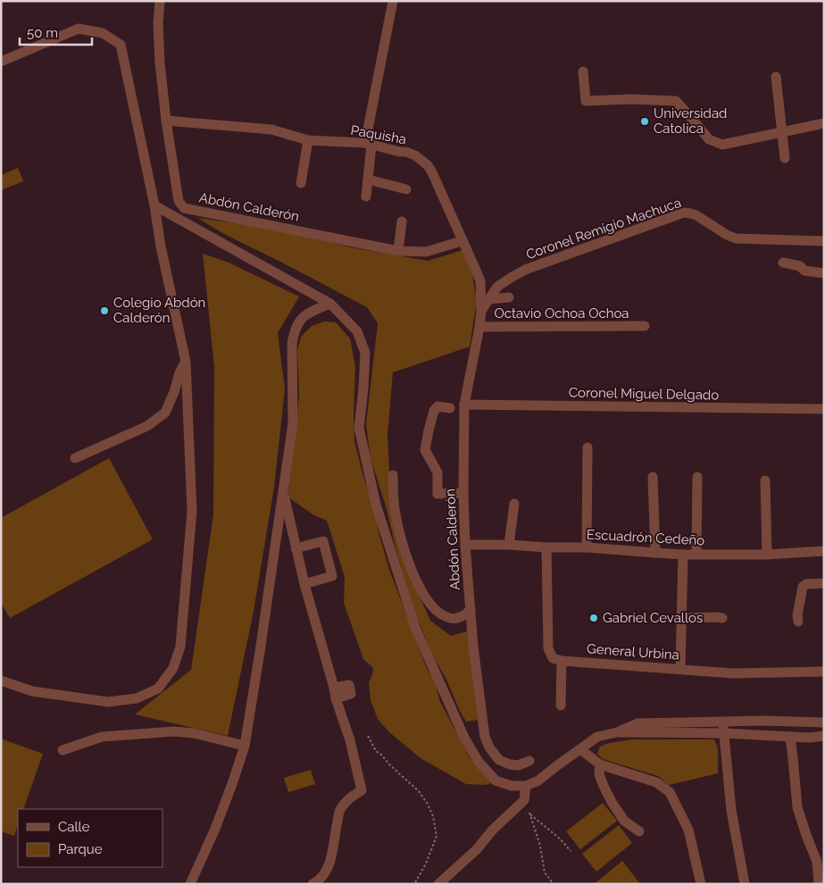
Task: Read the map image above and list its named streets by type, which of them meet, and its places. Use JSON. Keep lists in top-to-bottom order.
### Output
{
  "streets": {
    "street": [
      "Paquisha",
      "Abdón Calderón",
      "Coronel Remigio Machuca",
      "Octavio Ochoa Ochoa",
      "Coronel Miguel Delgado",
      "Escuadrón Cedeño",
      "General Urbina"
    ]
  },
  "crossings": [
    ["Paquisha", "Abdón Calderón"],
    ["Abdón Calderón", "Coronel Remigio Machuca"],
    ["Abdón Calderón", "Octavio Ochoa Ochoa"],
    ["Abdón Calderón", "Coronel Miguel Delgado"],
    ["Abdón Calderón", "Escuadrón Cedeño"]
  ],
  "places": ["Universidad Catolica", "Colegio Abdón Calderón", "Gabriel Cevallos"],
  "legend": ["Calle", "Parque"],
  "scale_bar": "50 m"
}
